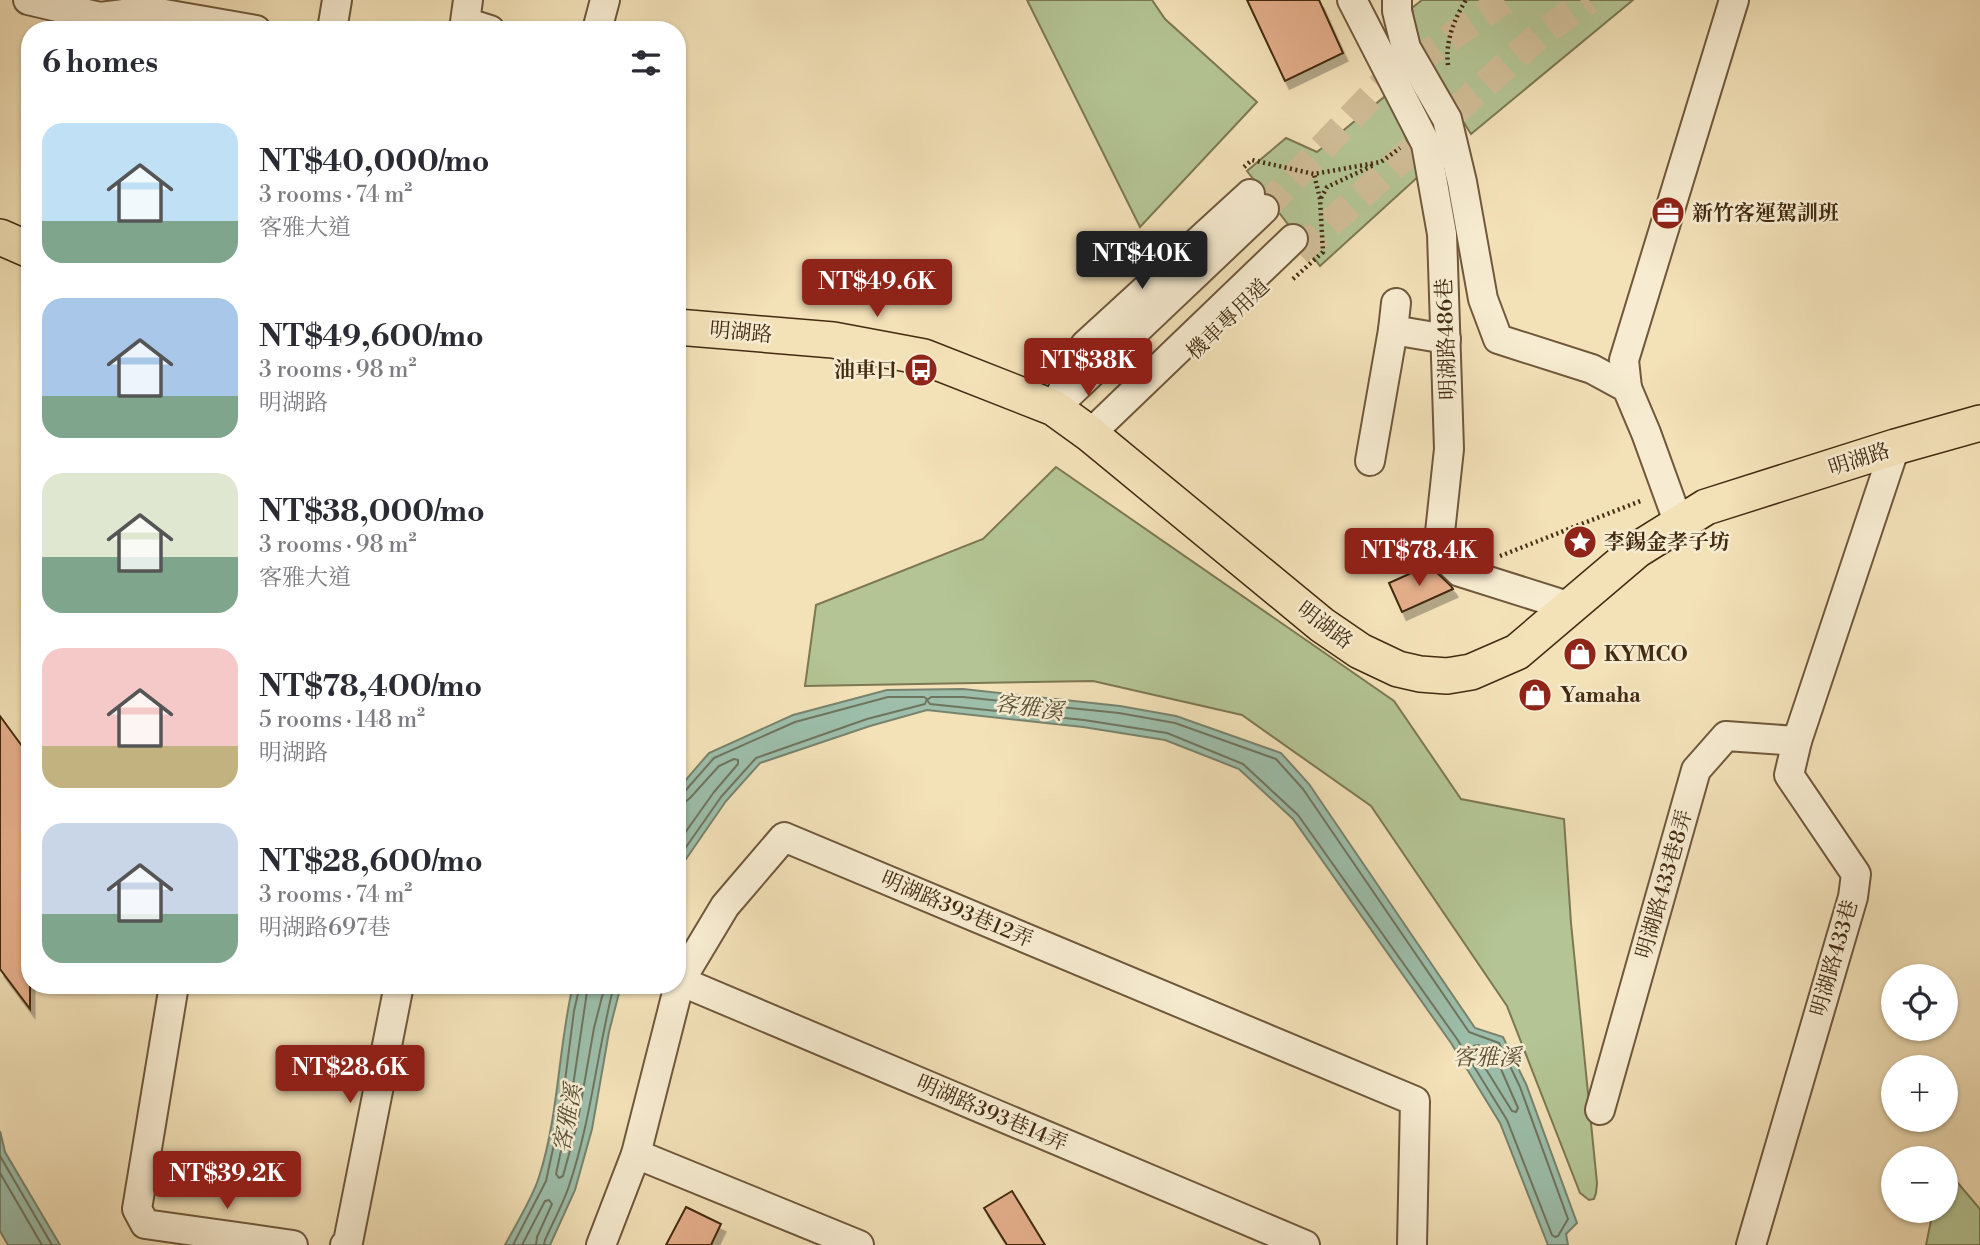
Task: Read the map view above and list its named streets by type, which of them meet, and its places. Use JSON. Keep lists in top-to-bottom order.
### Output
{
  "streets": {
    "main road": ["明湖路"],
    "street": [
      "明湖路486巷",
      "明湖路433巷8弄",
      "明湖路393巷12弄",
      "明湖路433巷",
      "明湖路393巷14弄"
    ]
  },
  "crossings": [
    ["明湖路", "明湖路433巷"],
    ["明湖路433巷8弄", "明湖路433巷"]
  ],
  "water": ["客雅溪"],
  "places": {
    "office": ["新竹客運駕訓班"],
    "bus stop": ["油車口"],
    "place": ["李錫金孝子坊"],
    "shop": ["KYMCO", "Yamaha"]
  },
  "page": {
    "heading": "6 homes",
    "list": [
      {
        "name": "NT$40,000/mo",
        "note": "3 rooms · 74 m² · 客雅大道"
      },
      {
        "name": "NT$49,600/mo",
        "note": "3 rooms · 98 m² · 明湖路"
      },
      {
        "name": "NT$38,000/mo",
        "note": "3 rooms · 98 m² · 客雅大道"
      },
      {
        "name": "NT$78,400/mo",
        "note": "5 rooms · 148 m² · 明湖路"
      },
      {
        "name": "NT$28,600/mo",
        "note": "3 rooms · 74 m² · 明湖路697巷"
      }
    ],
    "price": [
      "NT$40K",
      "NT$49.6K",
      "NT$38K",
      "NT$78.4K",
      "NT$28.6K",
      "NT$39.2K"
    ],
    "map_buttons": ["+", "−"]
  }
}
